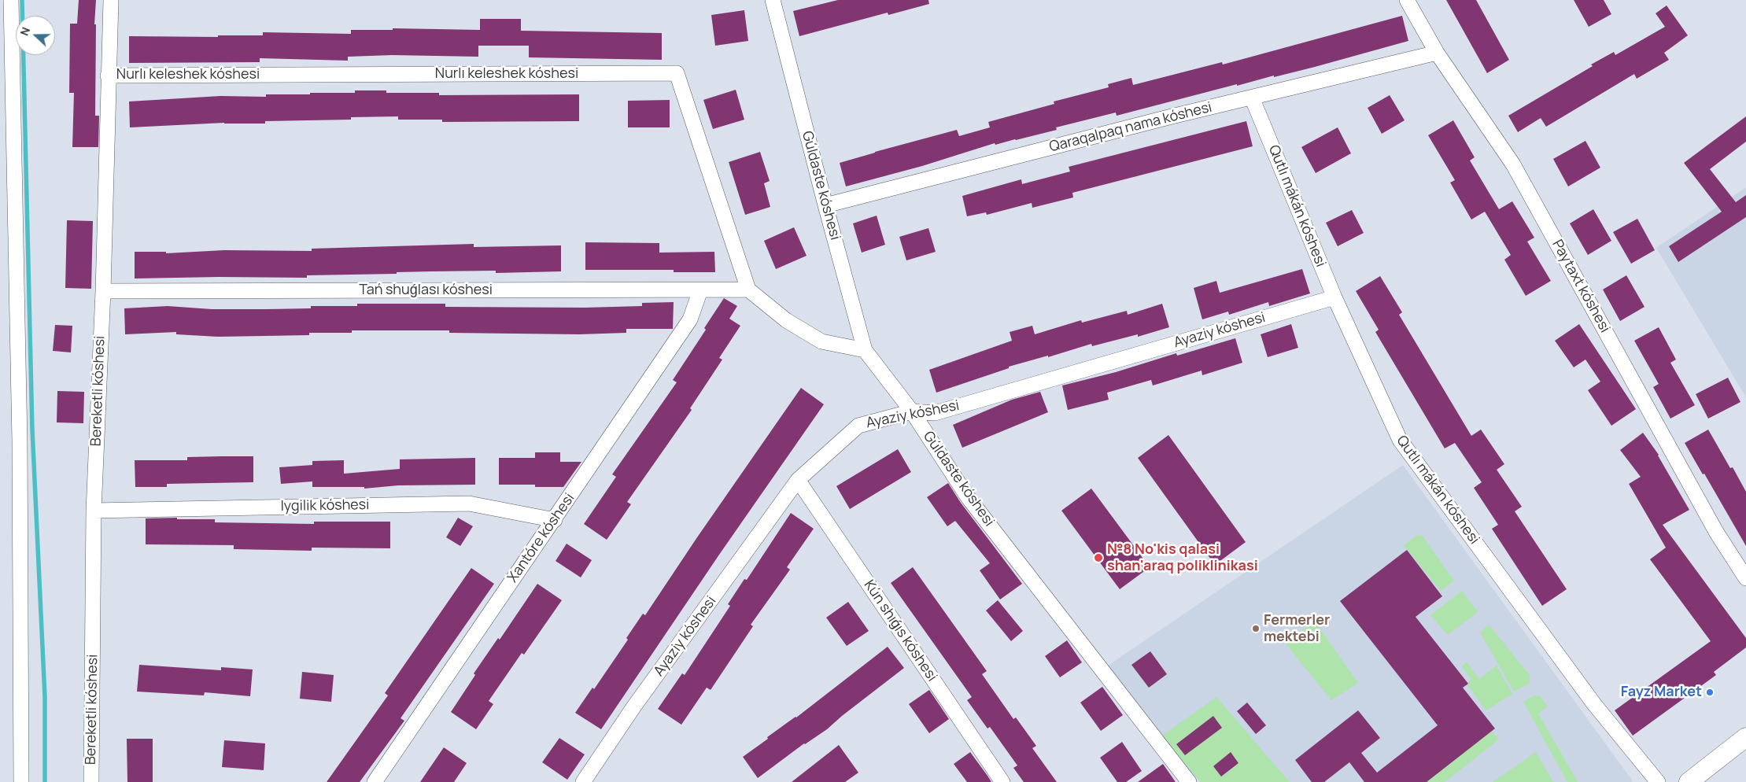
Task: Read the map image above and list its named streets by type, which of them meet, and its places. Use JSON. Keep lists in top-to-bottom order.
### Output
{
  "streets": {
    "street": [
      "Nurlı keleshek kóshesi",
      "Qaraqalpaq nama kóshesi",
      "Gúldaste kóshesi",
      "Qutlı mákán kóshesi",
      "Paytaxt kóshesi",
      "Tań shuǵlası kóshesi",
      "Ayaziy kóshesi",
      "Bereketli kóshesi",
      "Iygilik kóshesi",
      "Xantóre kóshesi",
      "Kún shıǵıs kóshesi"
    ]
  },
  "crossings": [
    ["Nurlı keleshek kóshesi", "Tań shuǵlası kóshesi"],
    ["Nurlı keleshek kóshesi", "Bereketli kóshesi"],
    ["Qaraqalpaq nama kóshesi", "Gúldaste kóshesi"],
    ["Qaraqalpaq nama kóshesi", "Qutlı mákán kóshesi"],
    ["Qaraqalpaq nama kóshesi", "Paytaxt kóshesi"],
    ["Gúldaste kóshesi", "Ayaziy kóshesi"],
    ["Qutlı mákán kóshesi", "Ayaziy kóshesi"],
    ["Tań shuǵlası kóshesi", "Bereketli kóshesi"],
    ["Tań shuǵlası kóshesi", "Xantóre kóshesi"],
    ["Ayaziy kóshesi", "Kún shıǵıs kóshesi"],
    ["Bereketli kóshesi", "Iygilik kóshesi"],
    ["Iygilik kóshesi", "Xantóre kóshesi"]
  ],
  "places": ["№8 No'kis qalasi shan'araq poliklinikasi", "Fermerler mektebi", "Fayz Market"],
  "north": "left"
}
